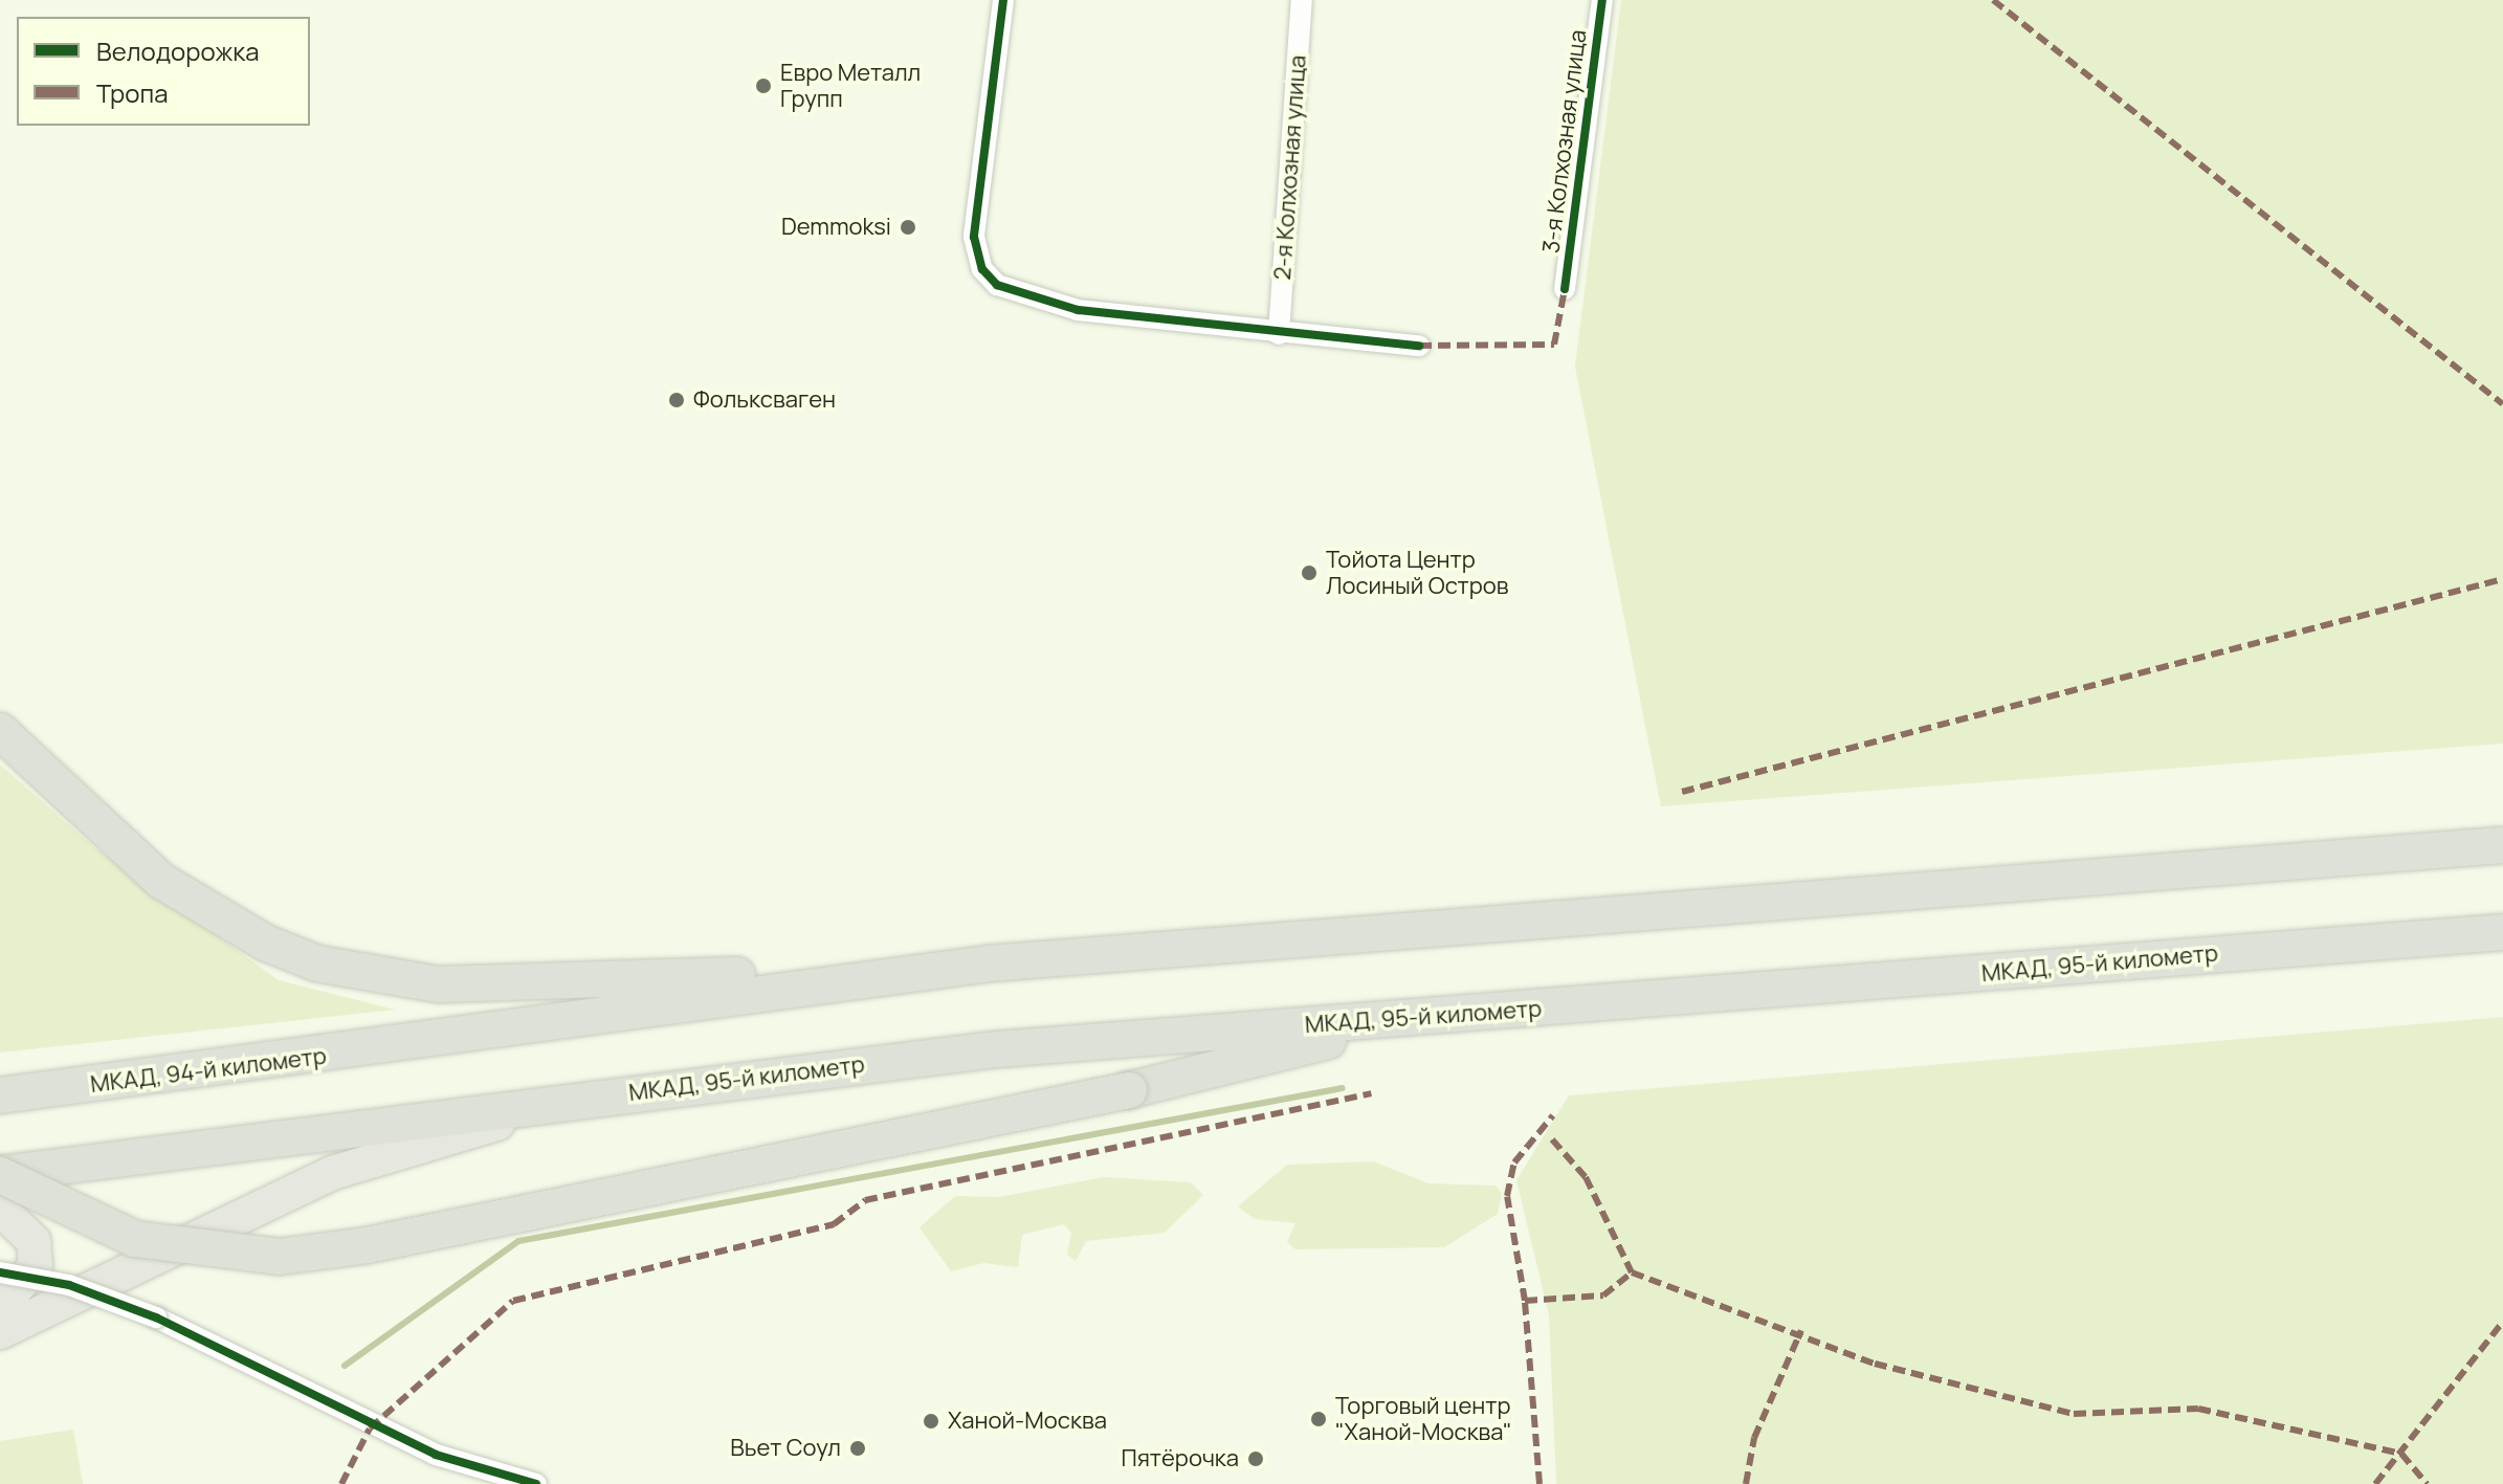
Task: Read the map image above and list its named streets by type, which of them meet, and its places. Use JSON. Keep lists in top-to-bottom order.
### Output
{
  "streets": {
    "highway": ["МКАД, 95-й километр", "МКАД, 94-й километр"],
    "street": ["3-я Колхозная улица", "2-я Колхозная улица"]
  },
  "places": [
    "Евро Металл Групп",
    "Demmoksi",
    "Фольксваген",
    "Тойота Центр Лосиный Остров",
    "Торговый центр \"Ханой-Москва\"",
    "Ханой-Москва",
    "Вьет Соул",
    "Пятёрочка"
  ],
  "legend": ["Велодорожка", "Тропа"]
}
